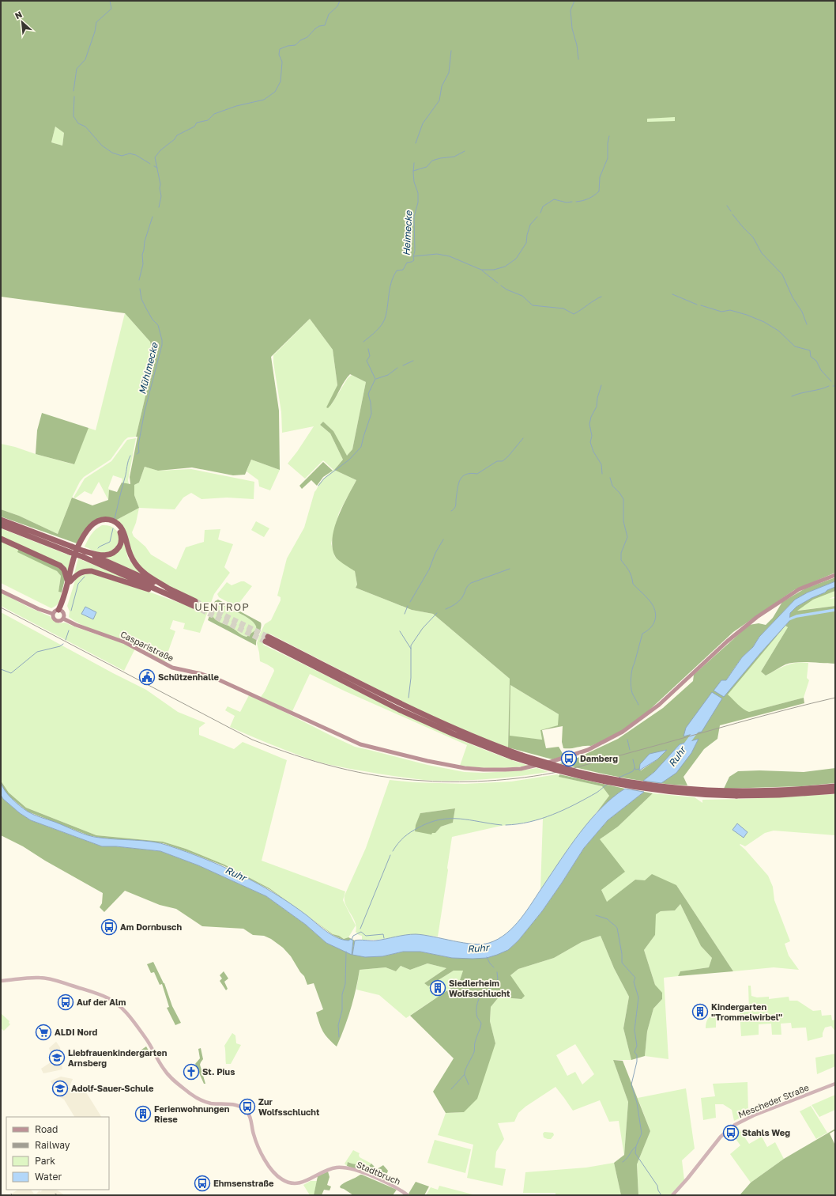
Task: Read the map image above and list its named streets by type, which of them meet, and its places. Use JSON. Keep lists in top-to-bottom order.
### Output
{
  "streets": {
    "main road": ["Casparistraße"],
    "street": ["Mescheder Straße", "Stadtbruch"]
  },
  "districts": ["UENTROP"],
  "water": ["Heimecke", "Mühlmecke", "Ruhr"],
  "places": {
    "public building": ["Schützenhalle"],
    "bus stop": [
      "Damberg",
      "Am Dornbusch",
      "Auf der Alm",
      "Zur Wolfsschlucht",
      "Stahls Weg",
      "Ehmsenstraße"
    ],
    "building": ["Siedlerheim Wolfsschlucht", "Kindergarten \"Trommelwirbel\"", "Ferienwohnungen Riese"],
    "supermarket": ["ALDI Nord"],
    "school or university": ["Liebfrauenkindergarten Arnsberg", "Adolf-Sauer-Schule"],
    "church": ["St. Pius"]
  },
  "legend": [
    "Road",
    "Railway",
    "Park",
    "Water"
  ],
  "north": "top left"
}
